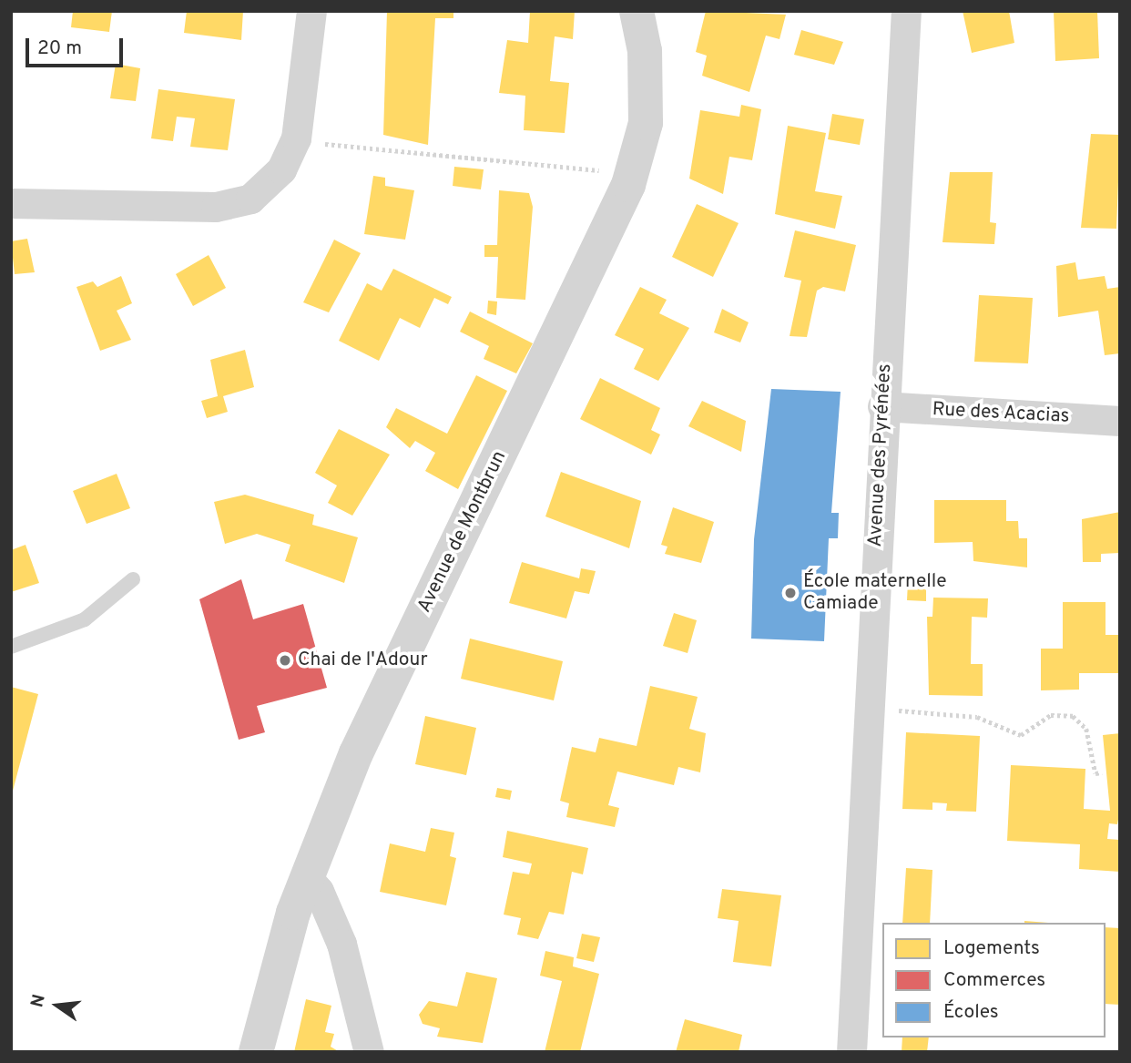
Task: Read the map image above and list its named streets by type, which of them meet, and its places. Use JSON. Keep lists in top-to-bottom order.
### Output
{
  "streets": {
    "street": ["Rue des Acacias", "Avenue des Pyrénées", "Avenue de Montbrun"]
  },
  "crossings": [
    ["Rue des Acacias", "Avenue des Pyrénées"]
  ],
  "places": ["École maternelle Camiade", "Chai de l'Adour"],
  "legend": ["Logements", "Commerces", "Écoles"],
  "scale_bar": "20 m",
  "north": "left"
}
